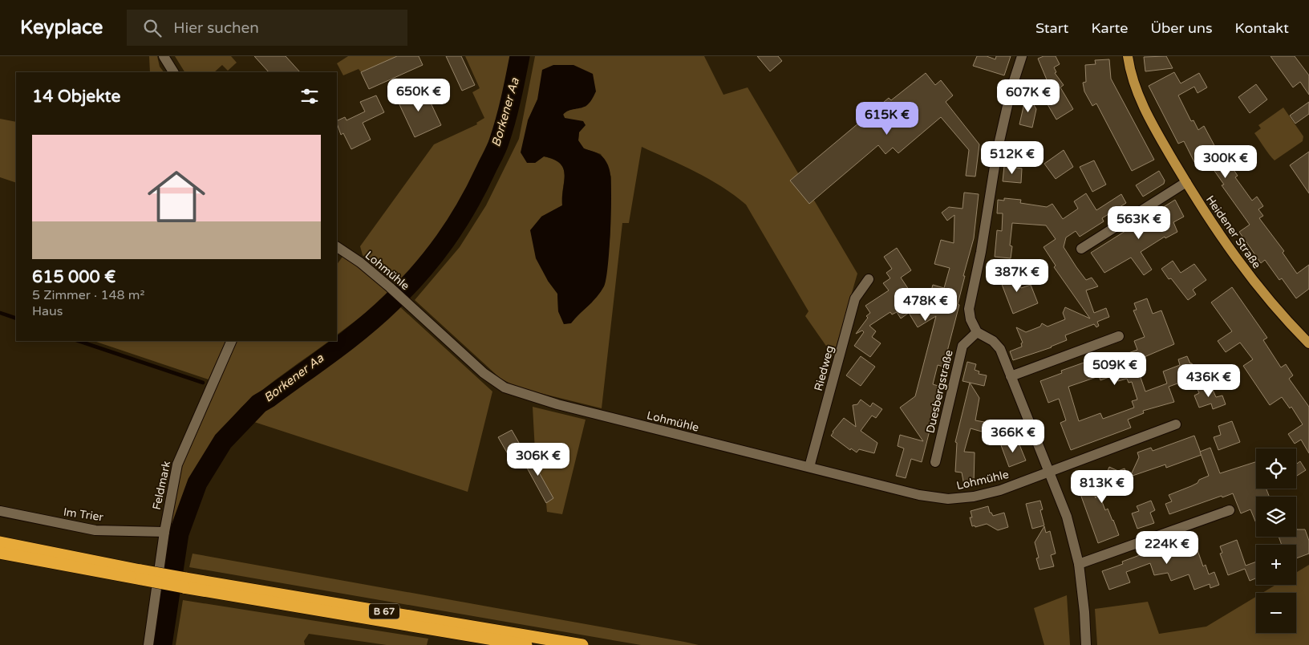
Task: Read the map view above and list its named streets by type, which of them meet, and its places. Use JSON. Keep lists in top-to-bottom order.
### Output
{
  "streets": {
    "highway": ["B 67"],
    "main road": ["Heidener Straße"],
    "street": [
      "Lohmühle",
      "Riedweg",
      "Duesbergstraße",
      "Feldmark",
      "Im Trier"
    ]
  },
  "crossings": [
    ["Lohmühle", "Riedweg"],
    ["Feldmark", "Im Trier"]
  ],
  "water": ["Borkener Aa"],
  "page": {
    "header": "Keyplace",
    "search": "Hier suchen",
    "nav": [
      "Start",
      "Karte",
      "Über uns",
      "Kontakt"
    ],
    "heading": "14 Objekte",
    "price": [
      "650K €",
      "607K €",
      "615K €",
      "512K €",
      "300K €",
      "563K €",
      "387K €",
      "478K €",
      "509K €",
      "436K €",
      "366K €",
      "306K €",
      "813K €",
      "224K €"
    ],
    "list": [
      {
        "name": "615 000 €",
        "note": "5 Zimmer · 148 m² · Haus"
      }
    ],
    "map_buttons": ["+", "−"]
  }
}
